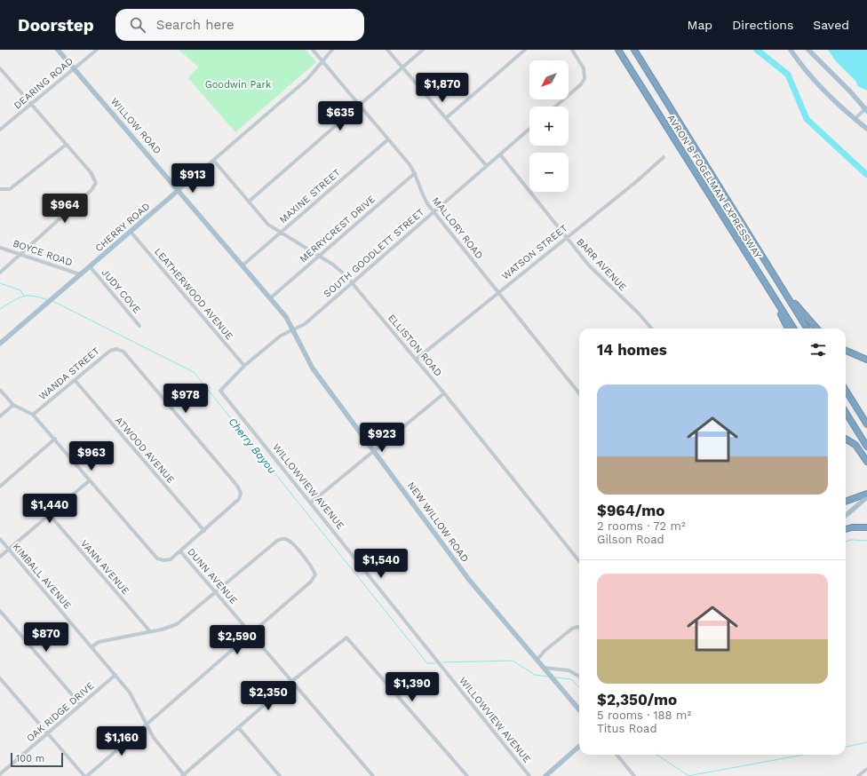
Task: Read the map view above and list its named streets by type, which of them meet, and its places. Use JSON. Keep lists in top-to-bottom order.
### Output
{
  "streets": {
    "highway": ["AVRON B FOGELMAN EXPRESSWAY"],
    "main road": ["WILLOW ROAD", "CHERRY ROAD", "NEW WILLOW ROAD"],
    "street": [
      "DEARING ROAD",
      "MAXINE STREET",
      "MALLORY ROAD",
      "MERRYCREST DRIVE",
      "WATSON STREET",
      "BOYCE ROAD",
      "SOUTH GOODLETT STREET",
      "BARR AVENUE",
      "JUDY COVE",
      "LEATHERWOOD AVENUE",
      "ELLISTON ROAD",
      "WANDA STREET",
      "ATWOOD AVENUE",
      "WILLOWVIEW AVENUE",
      "VANN AVENUE",
      "KIMBALL AVENUE",
      "DUNN AVENUE",
      "OAK RIDGE DRIVE"
    ]
  },
  "crossings": [
    ["DEARING ROAD", "WILLOW ROAD"],
    ["WILLOW ROAD", "MAXINE STREET"],
    ["WILLOW ROAD", "CHERRY ROAD"],
    ["WILLOW ROAD", "MERRYCREST DRIVE"],
    ["WILLOW ROAD", "SOUTH GOODLETT STREET"],
    ["WILLOW ROAD", "NEW WILLOW ROAD"],
    ["MAXINE STREET", "MALLORY ROAD"],
    ["MAXINE STREET", "ELLISTON ROAD"],
    ["CHERRY ROAD", "MALLORY ROAD"],
    ["CHERRY ROAD", "BOYCE ROAD"],
    ["CHERRY ROAD", "JUDY COVE"],
    ["CHERRY ROAD", "LEATHERWOOD AVENUE"],
    ["CHERRY ROAD", "ELLISTON ROAD"],
    ["MALLORY ROAD", "MERRYCREST DRIVE"],
    ["MALLORY ROAD", "WATSON STREET"],
    ["MALLORY ROAD", "SOUTH GOODLETT STREET"],
    ["MERRYCREST DRIVE", "ELLISTON ROAD"],
    ["WATSON STREET", "BARR AVENUE"],
    ["WATSON STREET", "ELLISTON ROAD"],
    ["SOUTH GOODLETT STREET", "BARR AVENUE"],
    ["SOUTH GOODLETT STREET", "LEATHERWOOD AVENUE"],
    ["SOUTH GOODLETT STREET", "ELLISTON ROAD"],
    ["SOUTH GOODLETT STREET", "WILLOWVIEW AVENUE"],
    ["SOUTH GOODLETT STREET", "NEW WILLOW ROAD"],
    ["WANDA STREET", "ATWOOD AVENUE"],
    ["WANDA STREET", "DUNN AVENUE"],
    ["KIMBALL AVENUE", "OAK RIDGE DRIVE"]
  ],
  "water": ["Cherry Bayou"],
  "parks": ["Goodwin Park"],
  "scale_bar": "100 m",
  "north": "bottom left",
  "page": {
    "header": "Doorstep",
    "search": "Search here",
    "nav": ["Map", "Directions", "Saved"],
    "map_buttons": ["+", "−"],
    "price": [
      "$1,870",
      "$635",
      "$913",
      "$964",
      "$978",
      "$923",
      "$963",
      "$1,440",
      "$1,540",
      "$870",
      "$2,590",
      "$1,390",
      "$2,350",
      "$1,160"
    ],
    "heading": "14 homes",
    "list": [
      {
        "name": "$964/mo",
        "note": "2 rooms · 72 m² · Gilson Road"
      },
      {
        "name": "$2,350/mo",
        "note": "5 rooms · 188 m² · Titus Road"
      }
    ],
    "scale": "100 m"
  }
}
